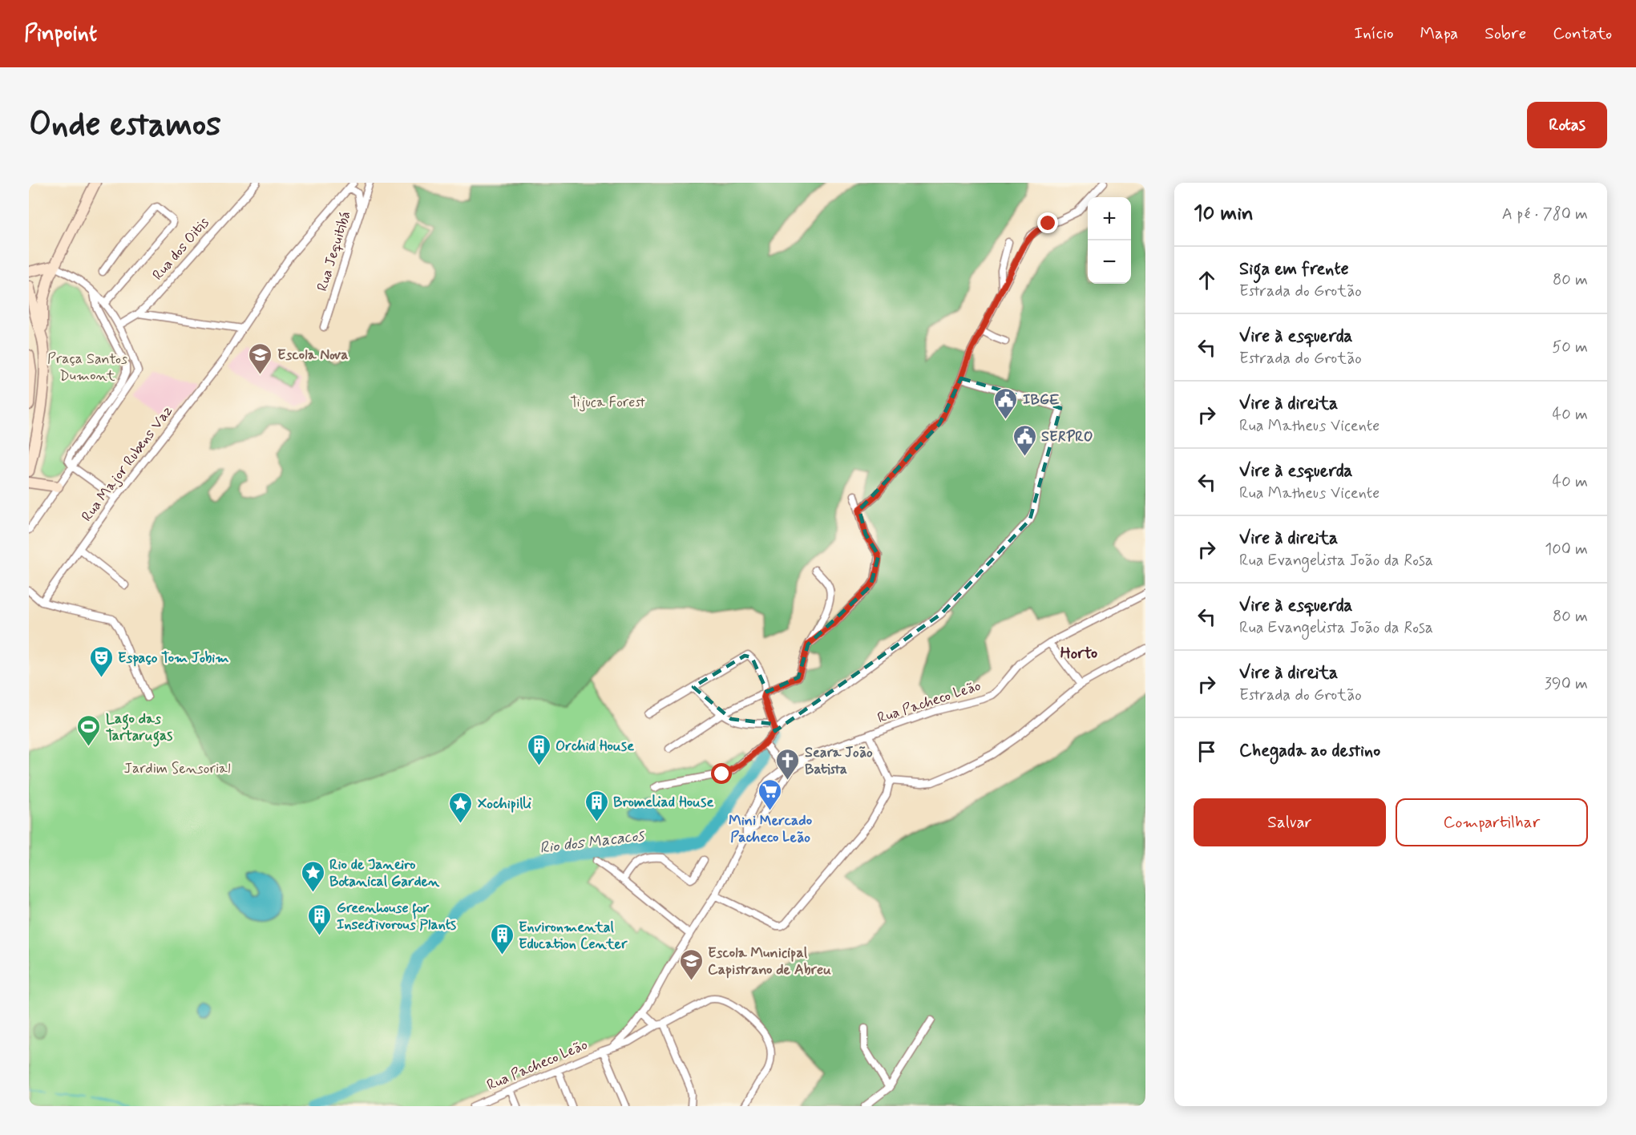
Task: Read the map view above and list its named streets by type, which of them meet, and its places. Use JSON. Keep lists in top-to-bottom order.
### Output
{
  "streets": {
    "street": [
      "Rua dos Oitis",
      "Rua Jequitibá",
      "Rua Major Rubens Vaz",
      "Rua Pacheco Leão"
    ]
  },
  "districts": ["Horto"],
  "water": ["Rio dos Macacos"],
  "parks": ["Praça Santos Dumont", "Tijuca Forest", "Jardim Sensorial"],
  "places": {
    "school or university": ["Escola Nova", "Escola Municipal Capistrano de Abreu"],
    "public building": ["IBGE", "SERPRO"],
    "theatre": ["Espaço Tom Jobim"],
    "sports": ["Lago das Tartarugas"],
    "building": [
      "Orchid House",
      "Bromeliad House",
      "Greenhouse for Insectivorous Plants",
      "Environmental Education Center"
    ],
    "church": ["Seara João Batista"],
    "supermarket": ["Mini Mercado Pacheco Leão"],
    "place": ["Xochipilli", "Rio de Janeiro Botanical Garden"]
  },
  "page": {
    "header": "Pinpoint",
    "nav": [
      "Início",
      "Mapa",
      "Sobre",
      "Contato"
    ],
    "buttons": [
      "Rotas",
      ["Salvar", "Compartilhar"]
    ],
    "title": "Onde estamos",
    "heading": ["10 min", "A pé · 780 m"],
    "map_buttons": ["+", "−"],
    "list": [
      ["Siga em frente", "Estrada do Grotão", "80 m"],
      ["Vire à esquerda", "Estrada do Grotão", "50 m"],
      ["Vire à direita", "Rua Matheus Vicente", "40 m"],
      ["Vire à esquerda", "Rua Matheus Vicente", "40 m"],
      ["Vire à direita", "Rua Evangelista João da Rosa", "100 m"],
      ["Vire à esquerda", "Rua Evangelista João da Rosa", "80 m"],
      ["Vire à direita", "Estrada do Grotão", "390 m"],
      "Chegada ao destino"
    ]
  }
}
